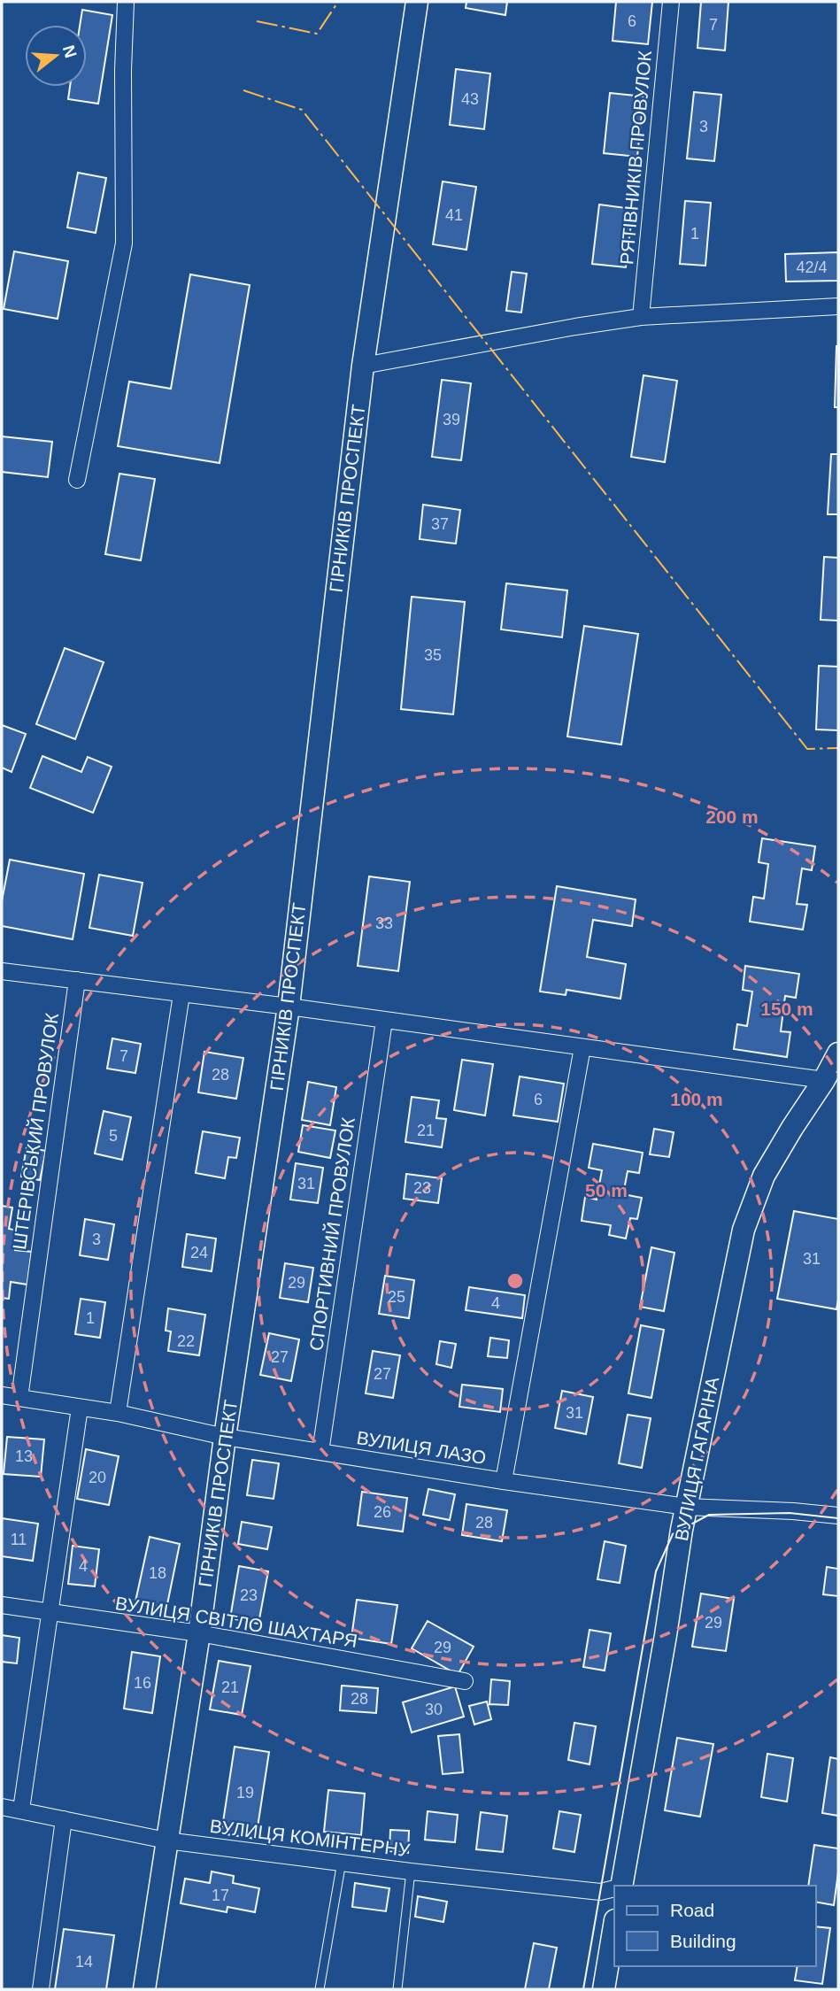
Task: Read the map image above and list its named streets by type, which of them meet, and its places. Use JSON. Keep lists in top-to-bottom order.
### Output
{
  "streets": {
    "main road": ["ГІРНИКІВ ПРОСПЕКТ", "ВУЛИЦЯ ГАГАРІНА"],
    "street": [
      "РЯТІВНИКІВ ПРОВУЛОК",
      "ШТЕРІВСЬКИЙ ПРОВУЛОК",
      "СПОРТИВНИЙ ПРОВУЛОК",
      "ВУЛИЦЯ ЛАЗО",
      "ВУЛИЦЯ СВІТЛО ШАХТАРЯ",
      "ВУЛИЦЯ КОМІНТЕРНУ"
    ]
  },
  "crossings": [
    ["ГІРНИКІВ ПРОСПЕКТ", "ВУЛИЦЯ ЛАЗО"],
    ["ГІРНИКІВ ПРОСПЕКТ", "ВУЛИЦЯ СВІТЛО ШАХТАРЯ"],
    ["ГІРНИКІВ ПРОСПЕКТ", "ВУЛИЦЯ КОМІНТЕРНУ"],
    ["ШТЕРІВСЬКИЙ ПРОВУЛОК", "ВУЛИЦЯ ЛАЗО"],
    ["СПОРТИВНИЙ ПРОВУЛОК", "ВУЛИЦЯ ЛАЗО"],
    ["ВУЛИЦЯ ЛАЗО", "ВУЛИЦЯ ГАГАРІНА"]
  ],
  "house_numbers": [
    "6",
    "7",
    "43",
    "3",
    "41",
    "1",
    "42/4",
    "39",
    "37",
    "35",
    "33",
    "7",
    "28",
    "6",
    "21",
    "5",
    "31",
    "23",
    "3",
    "24",
    "31",
    "29",
    "25",
    "4",
    "1",
    "22",
    "27",
    "27",
    "31",
    "13",
    "20",
    "26",
    "28",
    "11",
    "4",
    "18",
    "23",
    "29",
    "29",
    "16",
    "21",
    "28",
    "30",
    "19",
    "17",
    "14"
  ],
  "legend": ["Road", "Building"],
  "north": "right",
  "rings": [
    "200 m",
    "150 m",
    "100 m",
    "50 m"
  ]
}
